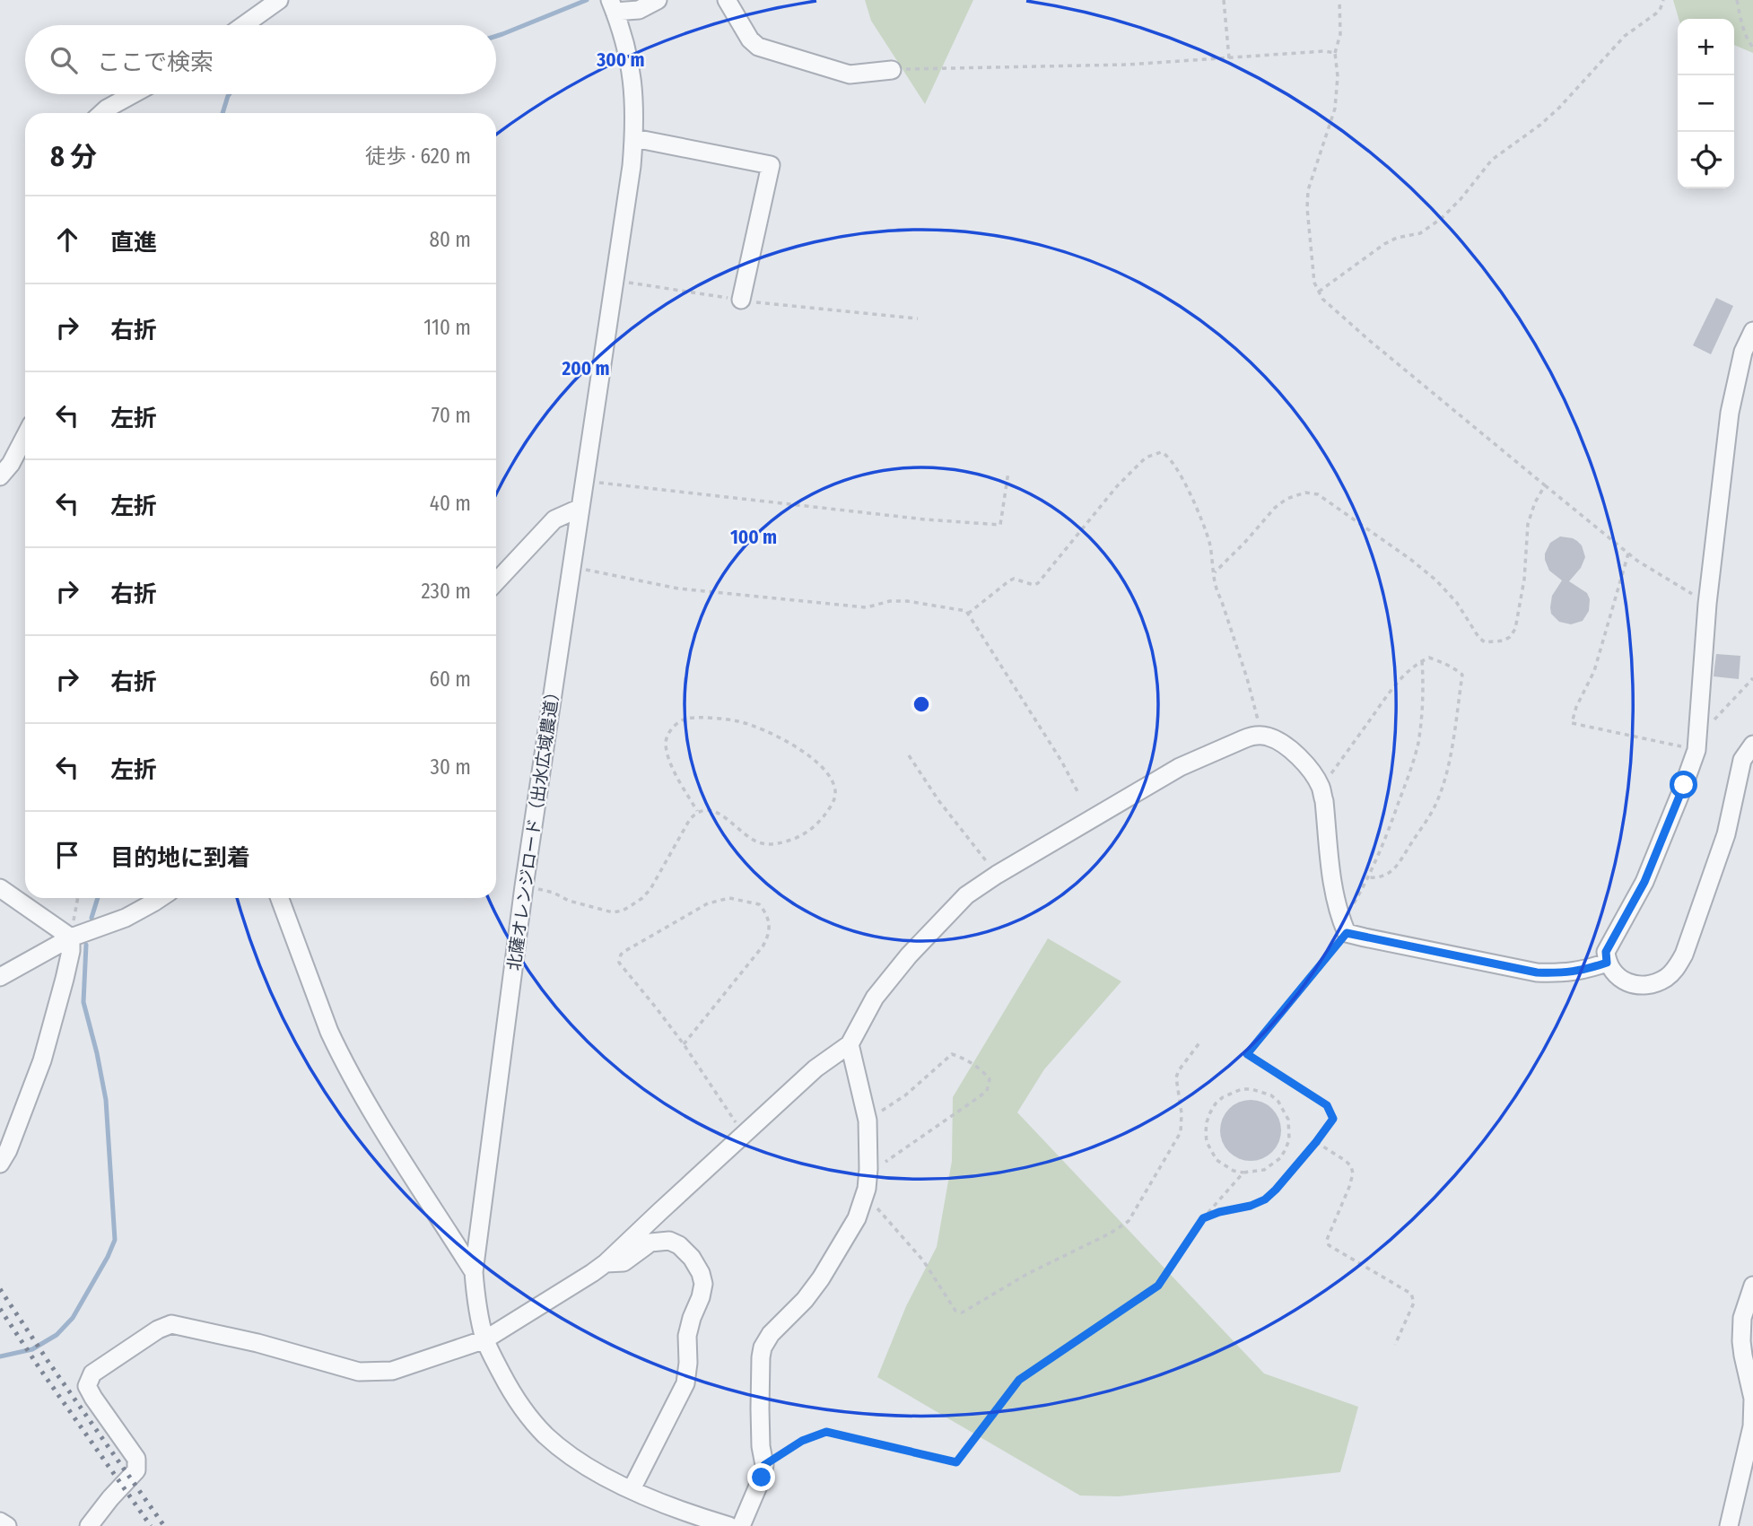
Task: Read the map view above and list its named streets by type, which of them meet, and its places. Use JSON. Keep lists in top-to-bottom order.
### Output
{
  "streets": {
    "street": ["北薩オレンジロード（出水広域農道）"]
  },
  "page": {
    "map_buttons": ["+", "−"],
    "search": "ここで検索",
    "heading": ["8 分", "徒歩 · 620 m"],
    "list": [
      ["直進", "80 m"],
      ["右折", "110 m"],
      ["左折", "70 m"],
      ["左折", "40 m"],
      ["右折", "230 m"],
      ["右折", "60 m"],
      ["左折", "30 m"],
      "目的地に到着"
    ]
  },
  "rings": ["300 m", "200 m", "100 m"]
}
